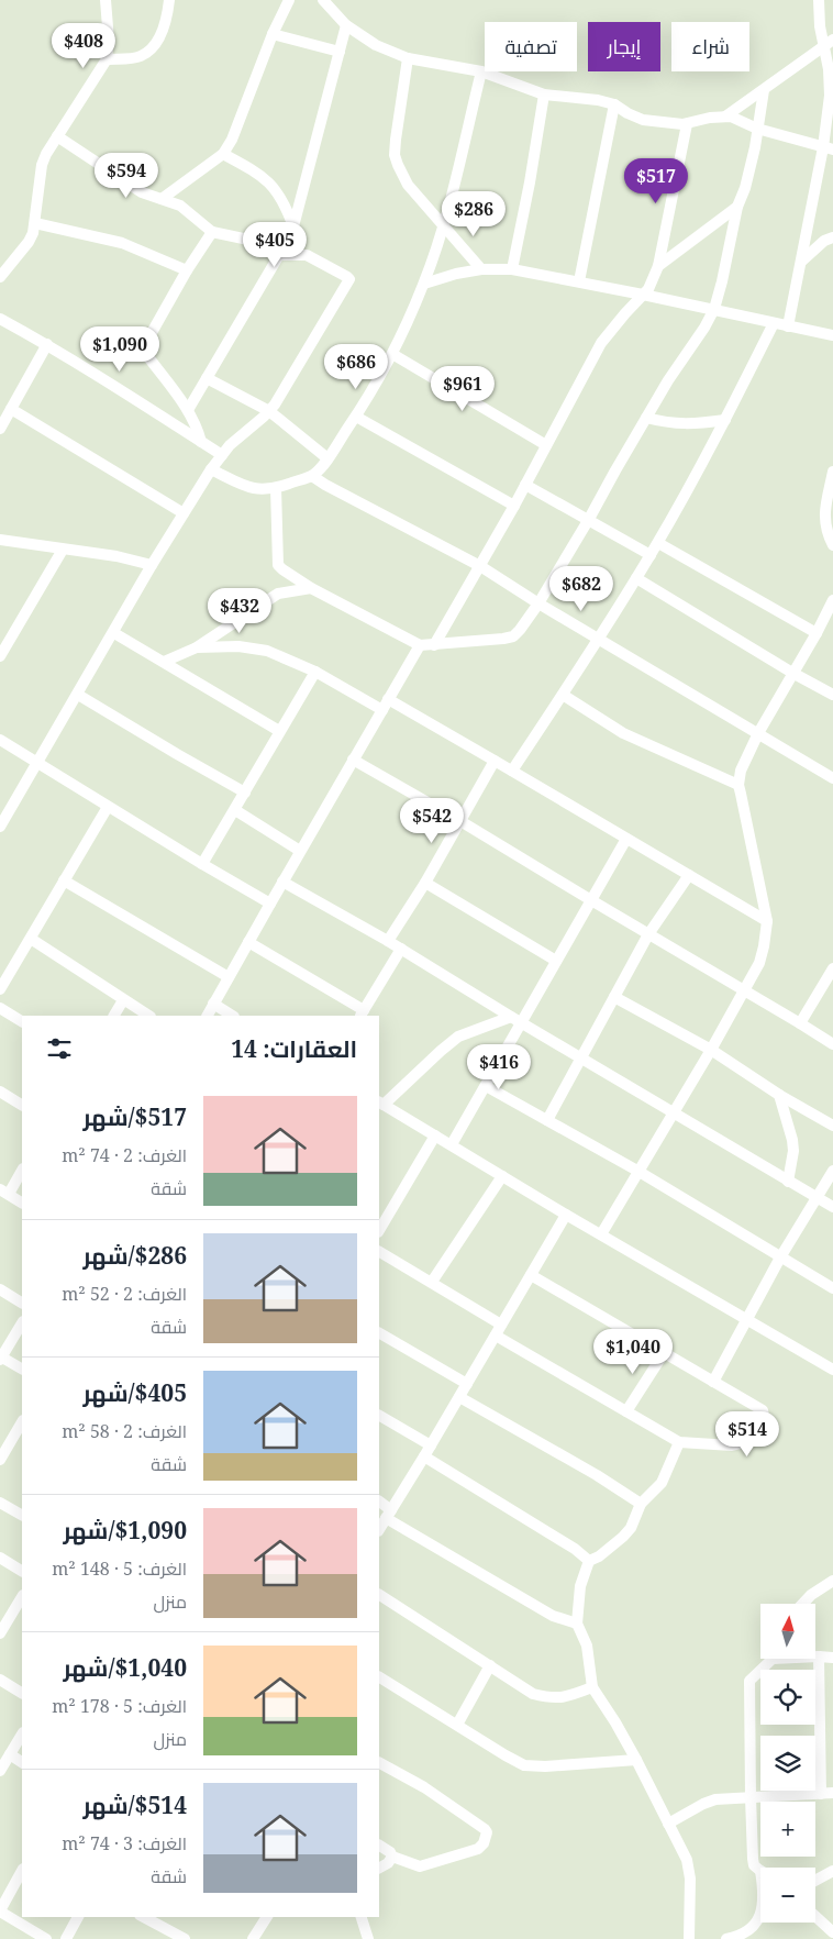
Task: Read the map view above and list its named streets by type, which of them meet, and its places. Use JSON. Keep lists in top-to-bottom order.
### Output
{
  "north": "top",
  "page": {
    "chip": ["شراء", "إيجار", "تصفية"],
    "price": [
      "$408",
      "$594",
      "$517",
      "$286",
      "$405",
      "$1,090",
      "$686",
      "$961",
      "$682",
      "$432",
      "$542",
      "$416",
      "$1,040",
      "$514"
    ],
    "heading": "العقارات: 14",
    "list": [
      {
        "name": "$517/شهر",
        "note": "الغرف: 2 · 74 m² · شقة"
      },
      {
        "name": "$286/شهر",
        "note": "الغرف: 2 · 52 m² · شقة"
      },
      {
        "name": "$405/شهر",
        "note": "الغرف: 2 · 58 m² · شقة"
      },
      {
        "name": "$1,090/شهر",
        "note": "الغرف: 5 · 148 m² · منزل"
      },
      {
        "name": "$1,040/شهر",
        "note": "الغرف: 5 · 178 m² · منزل"
      },
      {
        "name": "$514/شهر",
        "note": "الغرف: 3 · 74 m² · شقة"
      }
    ],
    "map_buttons": ["+", "−"]
  }
}
